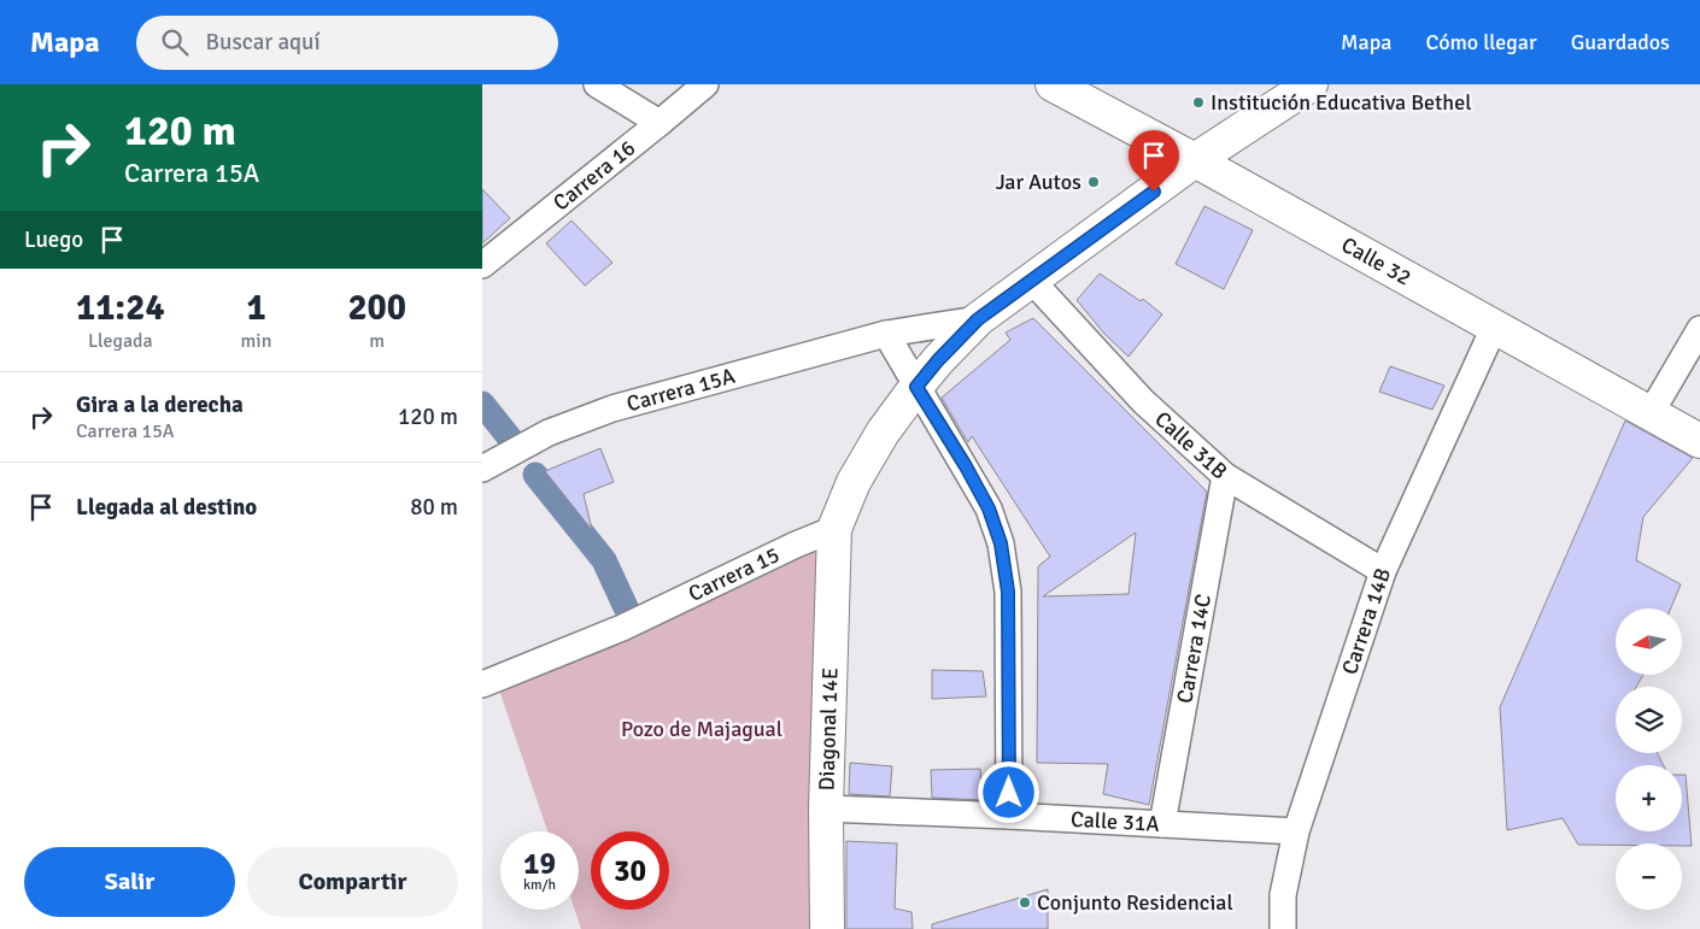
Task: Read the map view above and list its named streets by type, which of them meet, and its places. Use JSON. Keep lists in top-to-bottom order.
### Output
{
  "streets": {
    "street": [
      "Carrera 16",
      "Calle 32",
      "Carrera 15A",
      "Calle 31B",
      "Carrera 15",
      "Carrera 14B",
      "Carrera 14C",
      "Diagonal 14E",
      "Calle 31A"
    ]
  },
  "crossings": [
    ["Calle 32", "Carrera 15A"],
    ["Calle 32", "Carrera 14B"],
    ["Carrera 15A", "Calle 31B"],
    ["Calle 31B", "Carrera 14B"],
    ["Calle 31B", "Carrera 14C"],
    ["Carrera 15", "Diagonal 14E"],
    ["Carrera 14B", "Calle 31A"],
    ["Carrera 14C", "Calle 31A"],
    ["Diagonal 14E", "Calle 31A"]
  ],
  "parks": ["Pozo de Majagual"],
  "places": ["Institución Educativa Bethel", "Jar Autos", "Conjunto Residencial"],
  "north": "left",
  "page": {
    "header": "Mapa",
    "search": "Buscar aquí",
    "nav": ["Mapa", "Cómo llegar", "Guardados"],
    "turn": ["120 m", "Carrera 15A"],
    "then": "Luego",
    "eta": [
      "11:24",
      "Llegada",
      "1",
      "min",
      "200",
      "m"
    ],
    "list": [
      {
        "name": "Gira a la derecha",
        "note": "Carrera 15A",
        "value": "120 m"
      },
      {
        "name": "Llegada al destino",
        "value": "80 m"
      }
    ],
    "map_buttons": ["+", "−"],
    "speed": "19 km/h",
    "limit": "30",
    "buttons": ["Salir", "Compartir"]
  }
}
